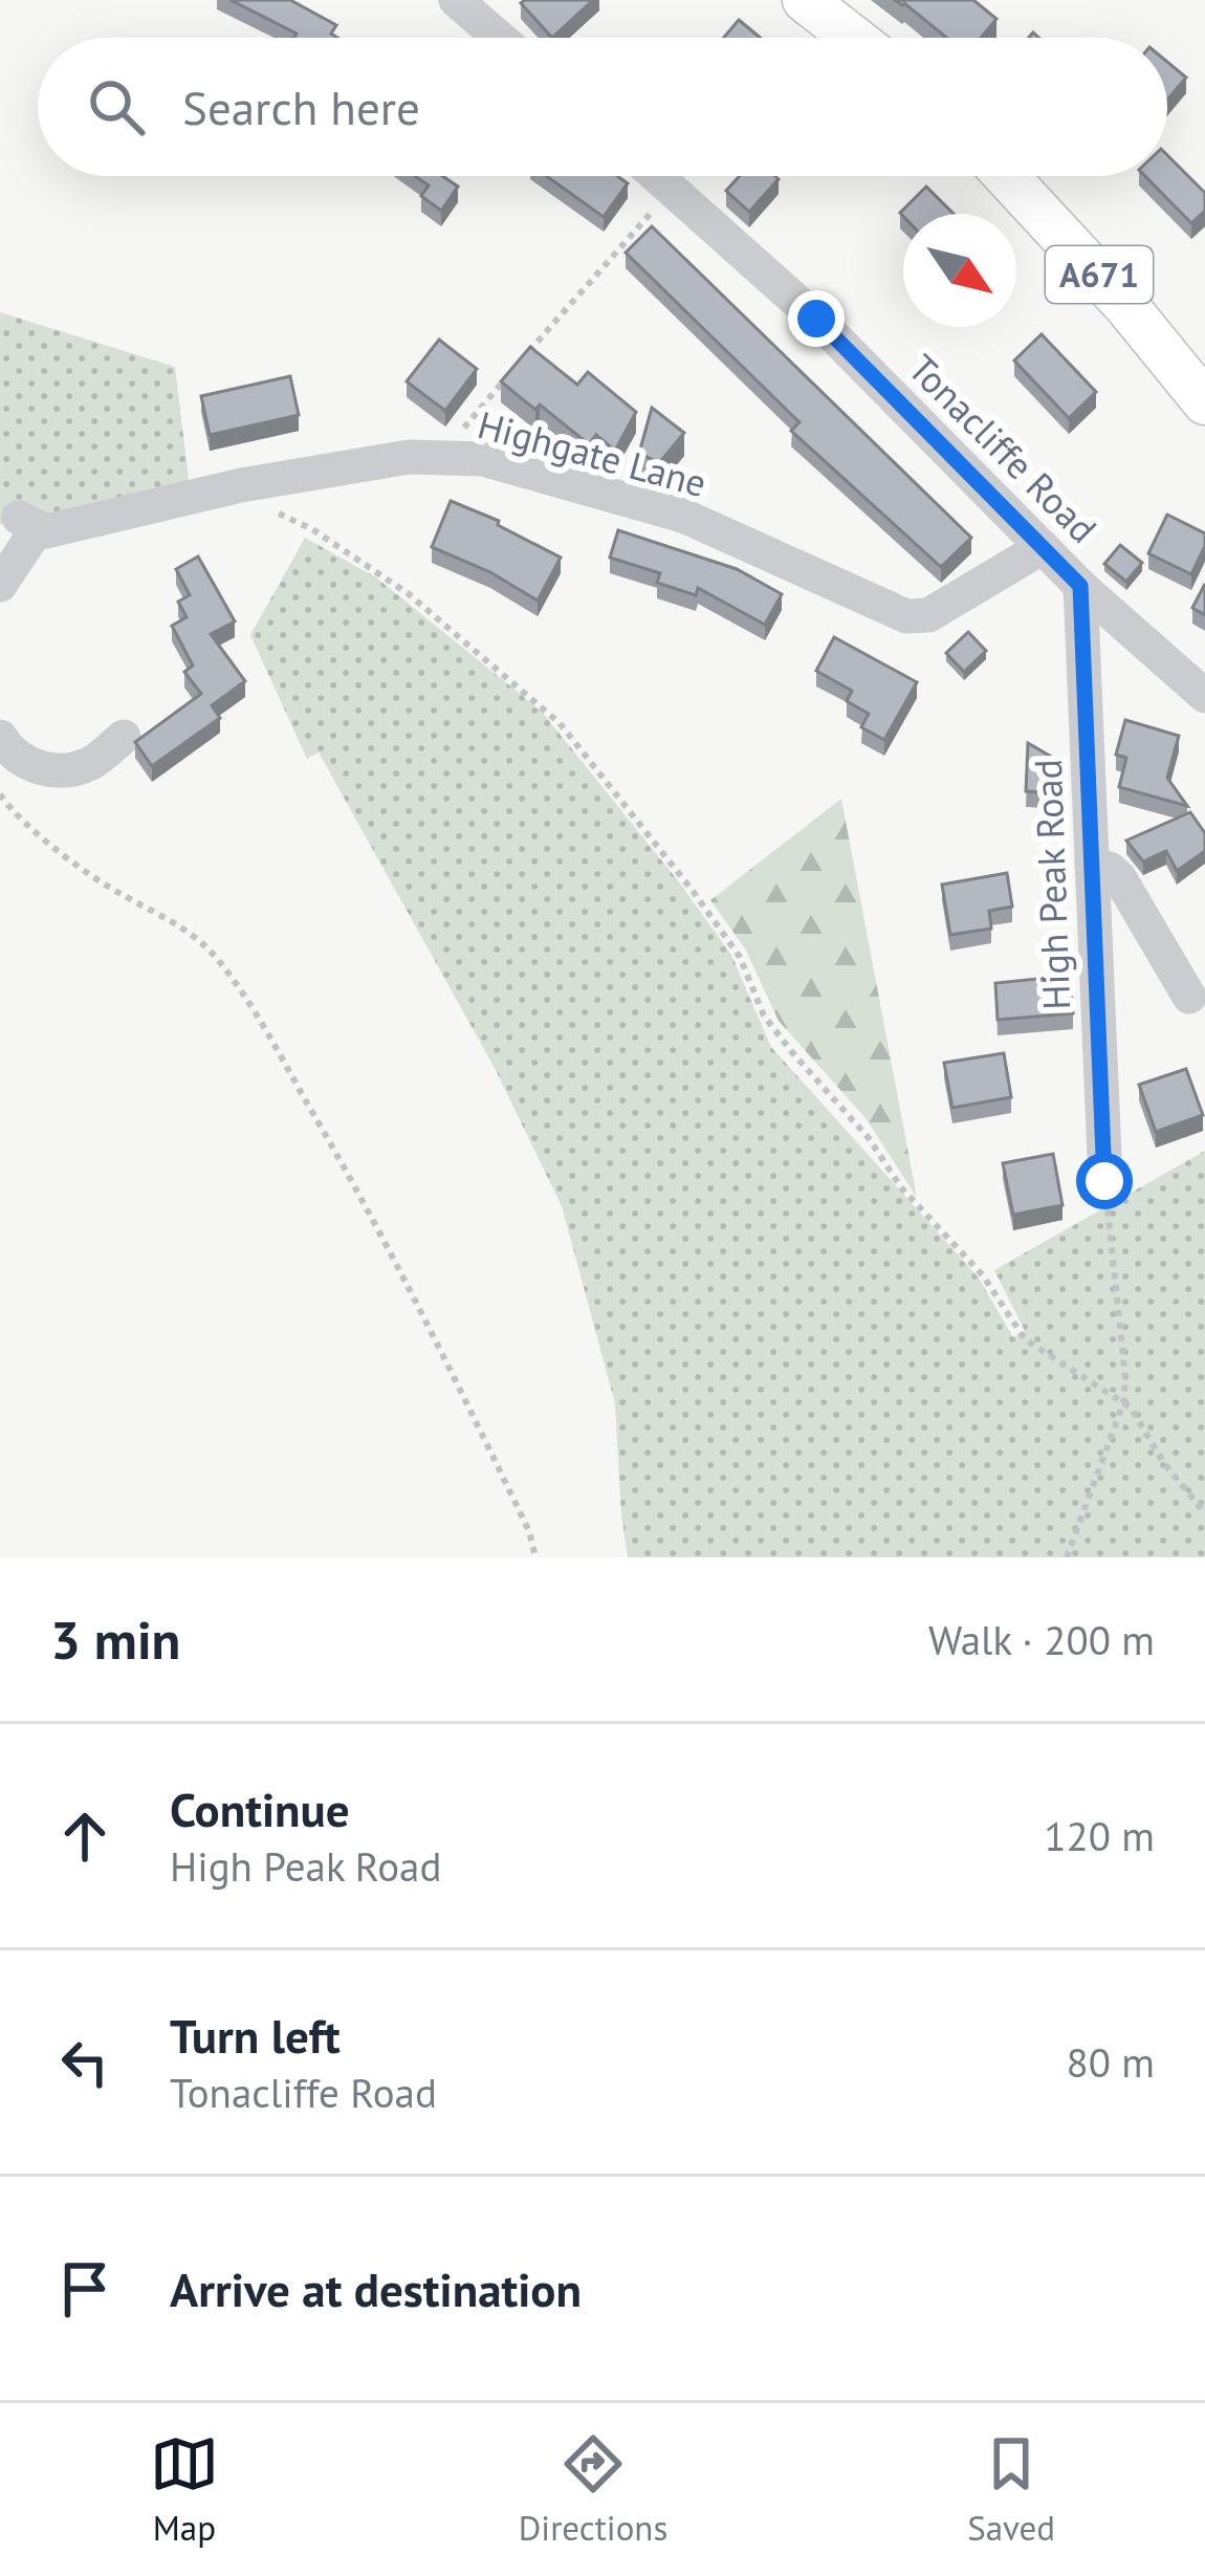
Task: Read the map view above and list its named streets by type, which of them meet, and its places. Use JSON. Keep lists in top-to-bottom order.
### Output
{
  "streets": {
    "main road": ["A671"],
    "street": ["Tonacliffe Road", "Highgate Lane", "High Peak Road"]
  },
  "crossings": [
    ["Tonacliffe Road", "Highgate Lane"],
    ["Tonacliffe Road", "High Peak Road"]
  ],
  "north": "bottom right",
  "page": {
    "search": "Search here",
    "heading": ["3 min", "Walk · 200 m"],
    "list": [
      ["Continue", "High Peak Road", "120 m"],
      ["Turn left", "Tonacliffe Road", "80 m"],
      "Arrive at destination"
    ],
    "nav": ["Map", "Directions", "Saved"]
  }
}
